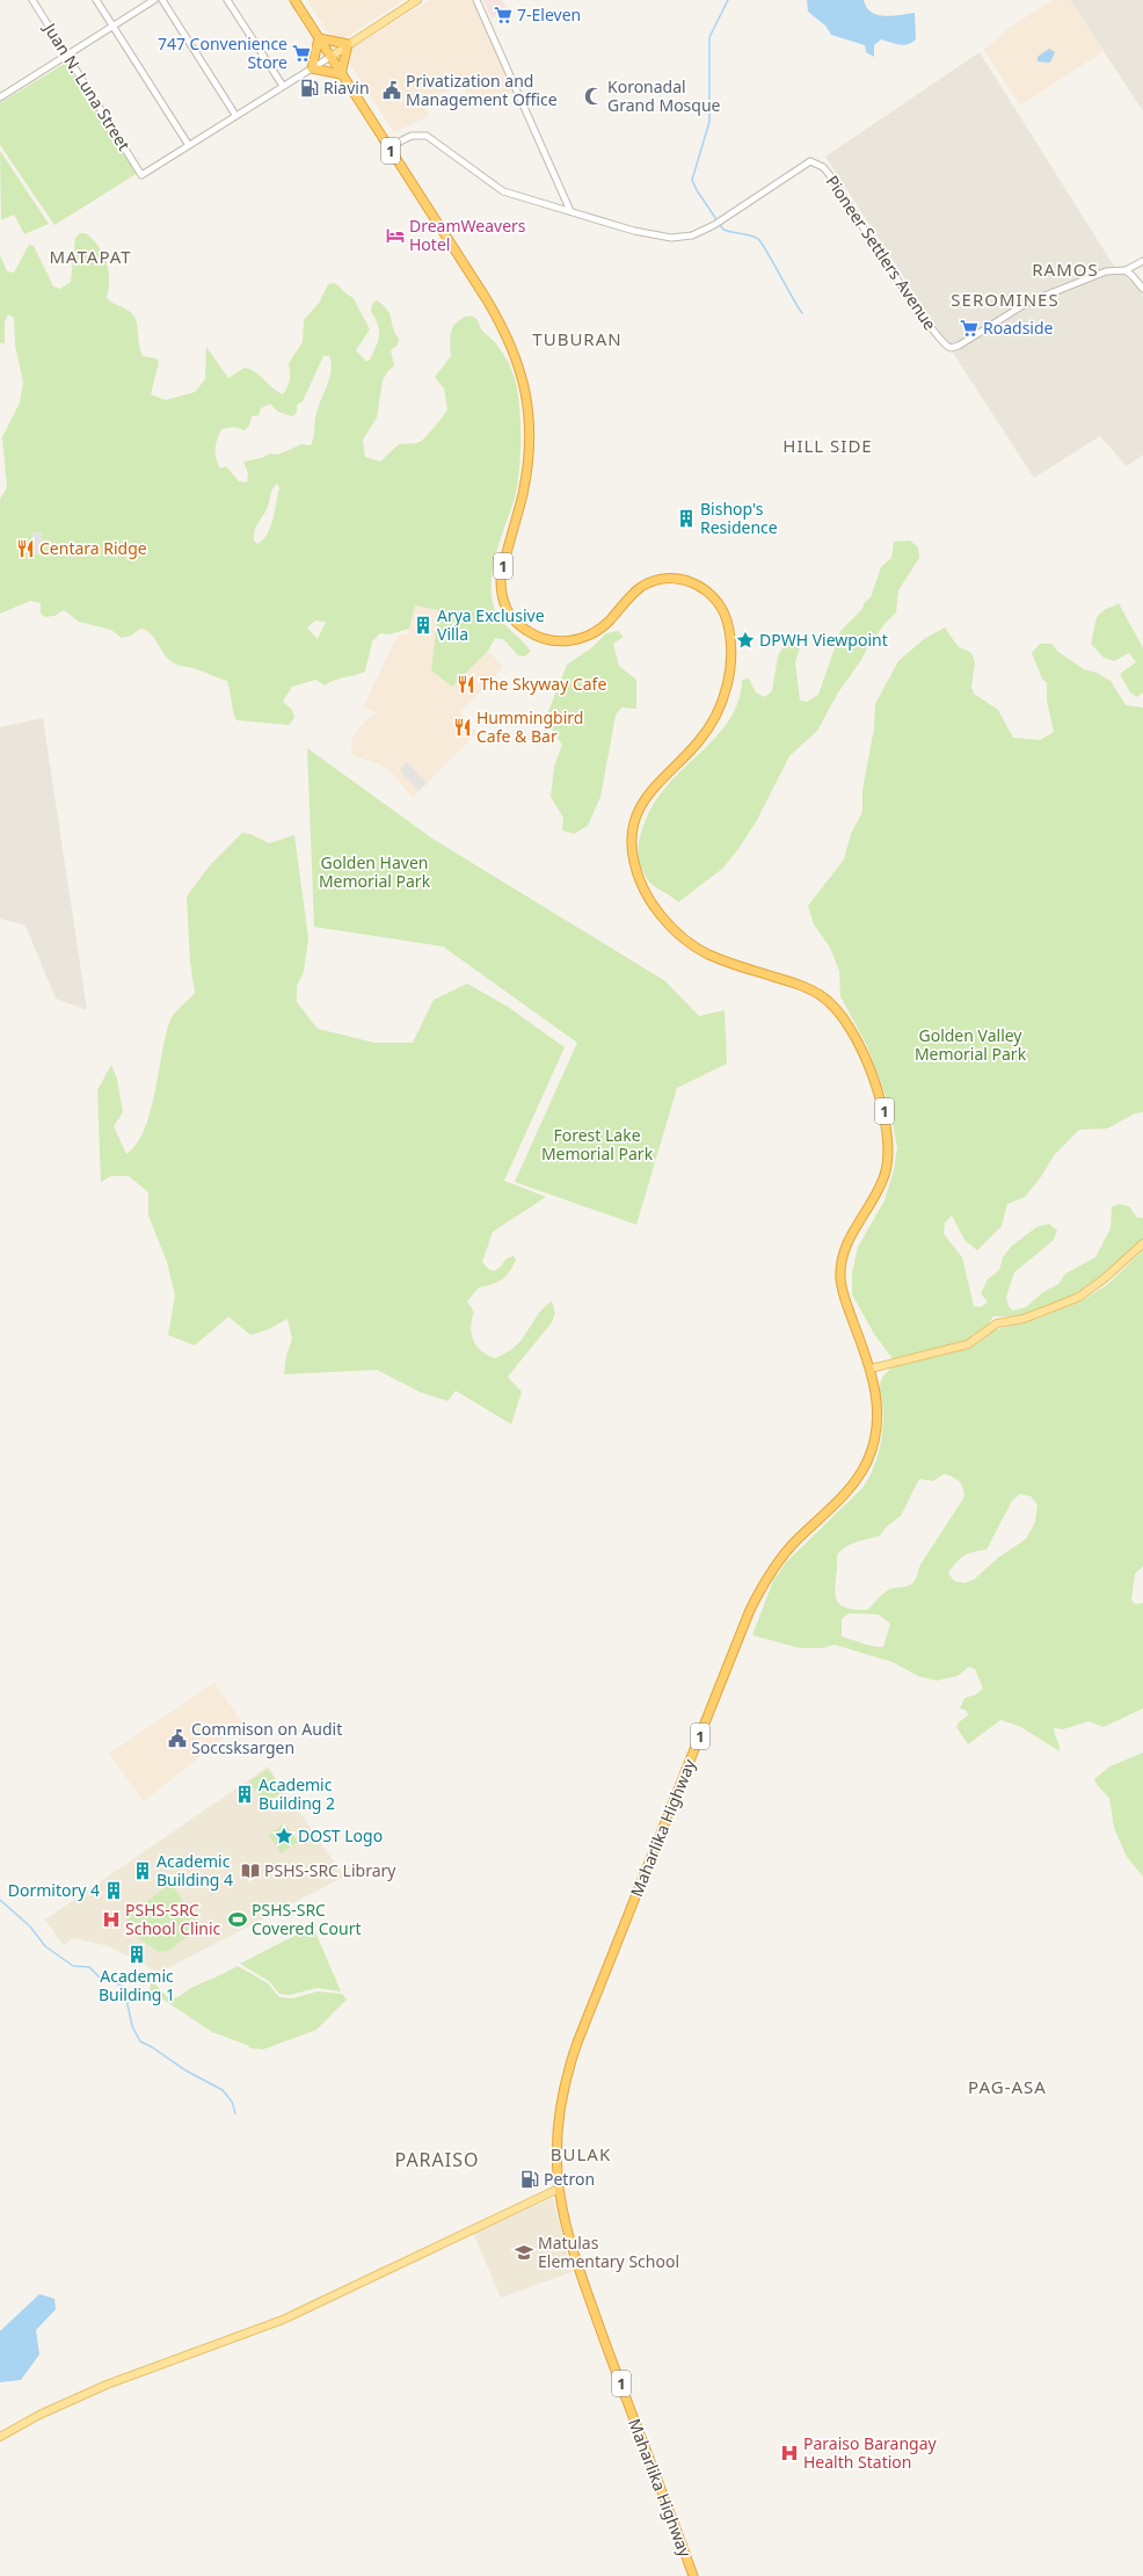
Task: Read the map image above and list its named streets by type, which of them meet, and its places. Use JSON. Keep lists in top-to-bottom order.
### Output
{
  "streets": {
    "highway": ["1", "Maharlika Highway"],
    "street": ["Juan N. Luna Street", "Pioneer Settlers Avenue"]
  },
  "crossings": [
    ["1", "Pioneer Settlers Avenue"],
    ["1", "Maharlika Highway"],
    ["Pioneer Settlers Avenue", "Maharlika Highway"]
  ],
  "districts": [
    "MATAPAT",
    "RAMOS",
    "SEROMINES",
    "TUBURAN",
    "HILL SIDE",
    "PAG-ASA",
    "BULAK",
    "PARAISO"
  ],
  "parks": ["Golden Haven Memorial Park", "Golden Valley Memorial Park", "Forest Lake Memorial Park"],
  "places": {
    "supermarket": ["7-Eleven", "747 Convenience Store", "Roadside"],
    "fuel station": ["Riavin", "Petron"],
    "public building": ["Privatization and Management Office", "Commison on Audit Soccsksargen"],
    "mosque": ["Koronadal Grand Mosque"],
    "hotel": ["DreamWeavers Hotel"],
    "building": [
      "Bishop's Residence",
      "Arya Exclusive Villa",
      "Academic Building 2",
      "Academic Building 4",
      "Dormitory 4",
      "Academic Building 1"
    ],
    "restaurant": ["Centara Ridge", "The Skyway Cafe", "Hummingbird Cafe & Bar"],
    "place": ["DPWH Viewpoint", "DOST Logo"],
    "library": ["PSHS-SRC Library"],
    "hospital": ["PSHS-SRC School Clinic", "Paraiso Barangay Health Station"],
    "sports": ["PSHS-SRC Covered Court"],
    "school or university": ["Matulas Elementary School"]
  }
}
